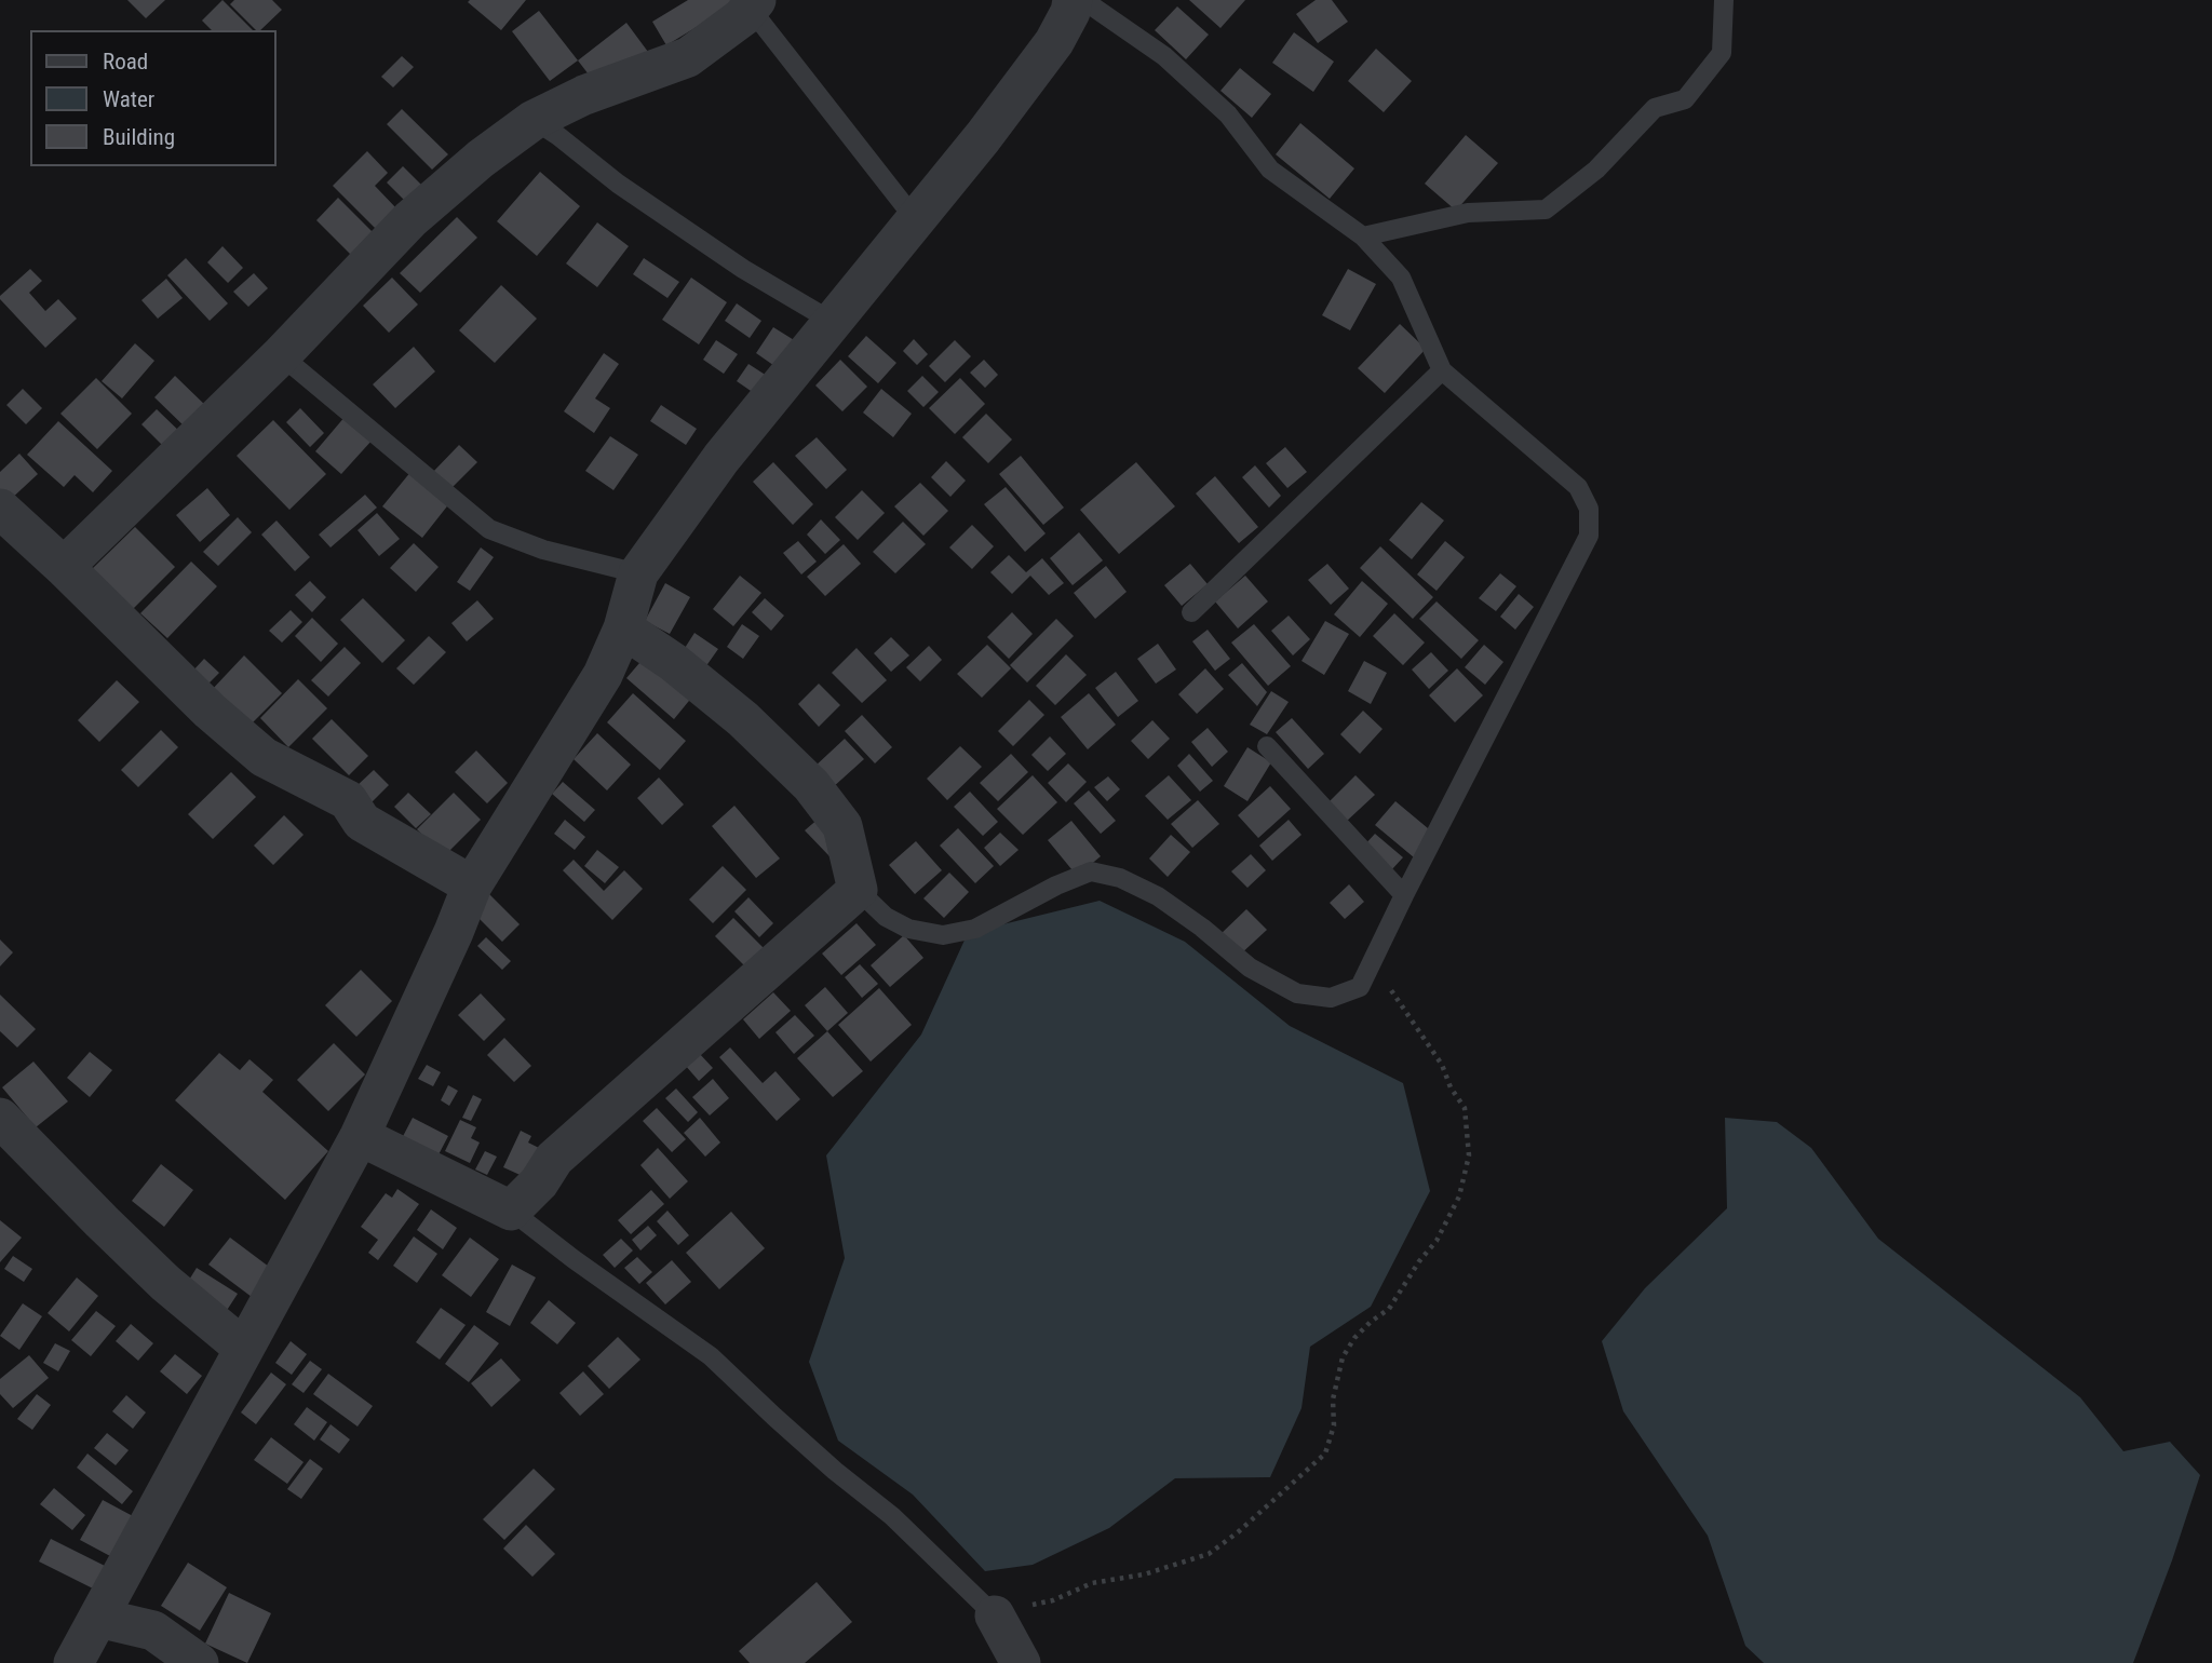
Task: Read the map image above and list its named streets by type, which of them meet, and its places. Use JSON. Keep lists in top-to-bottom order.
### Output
{
  "legend": ["Road", "Water", "Building"]
}
